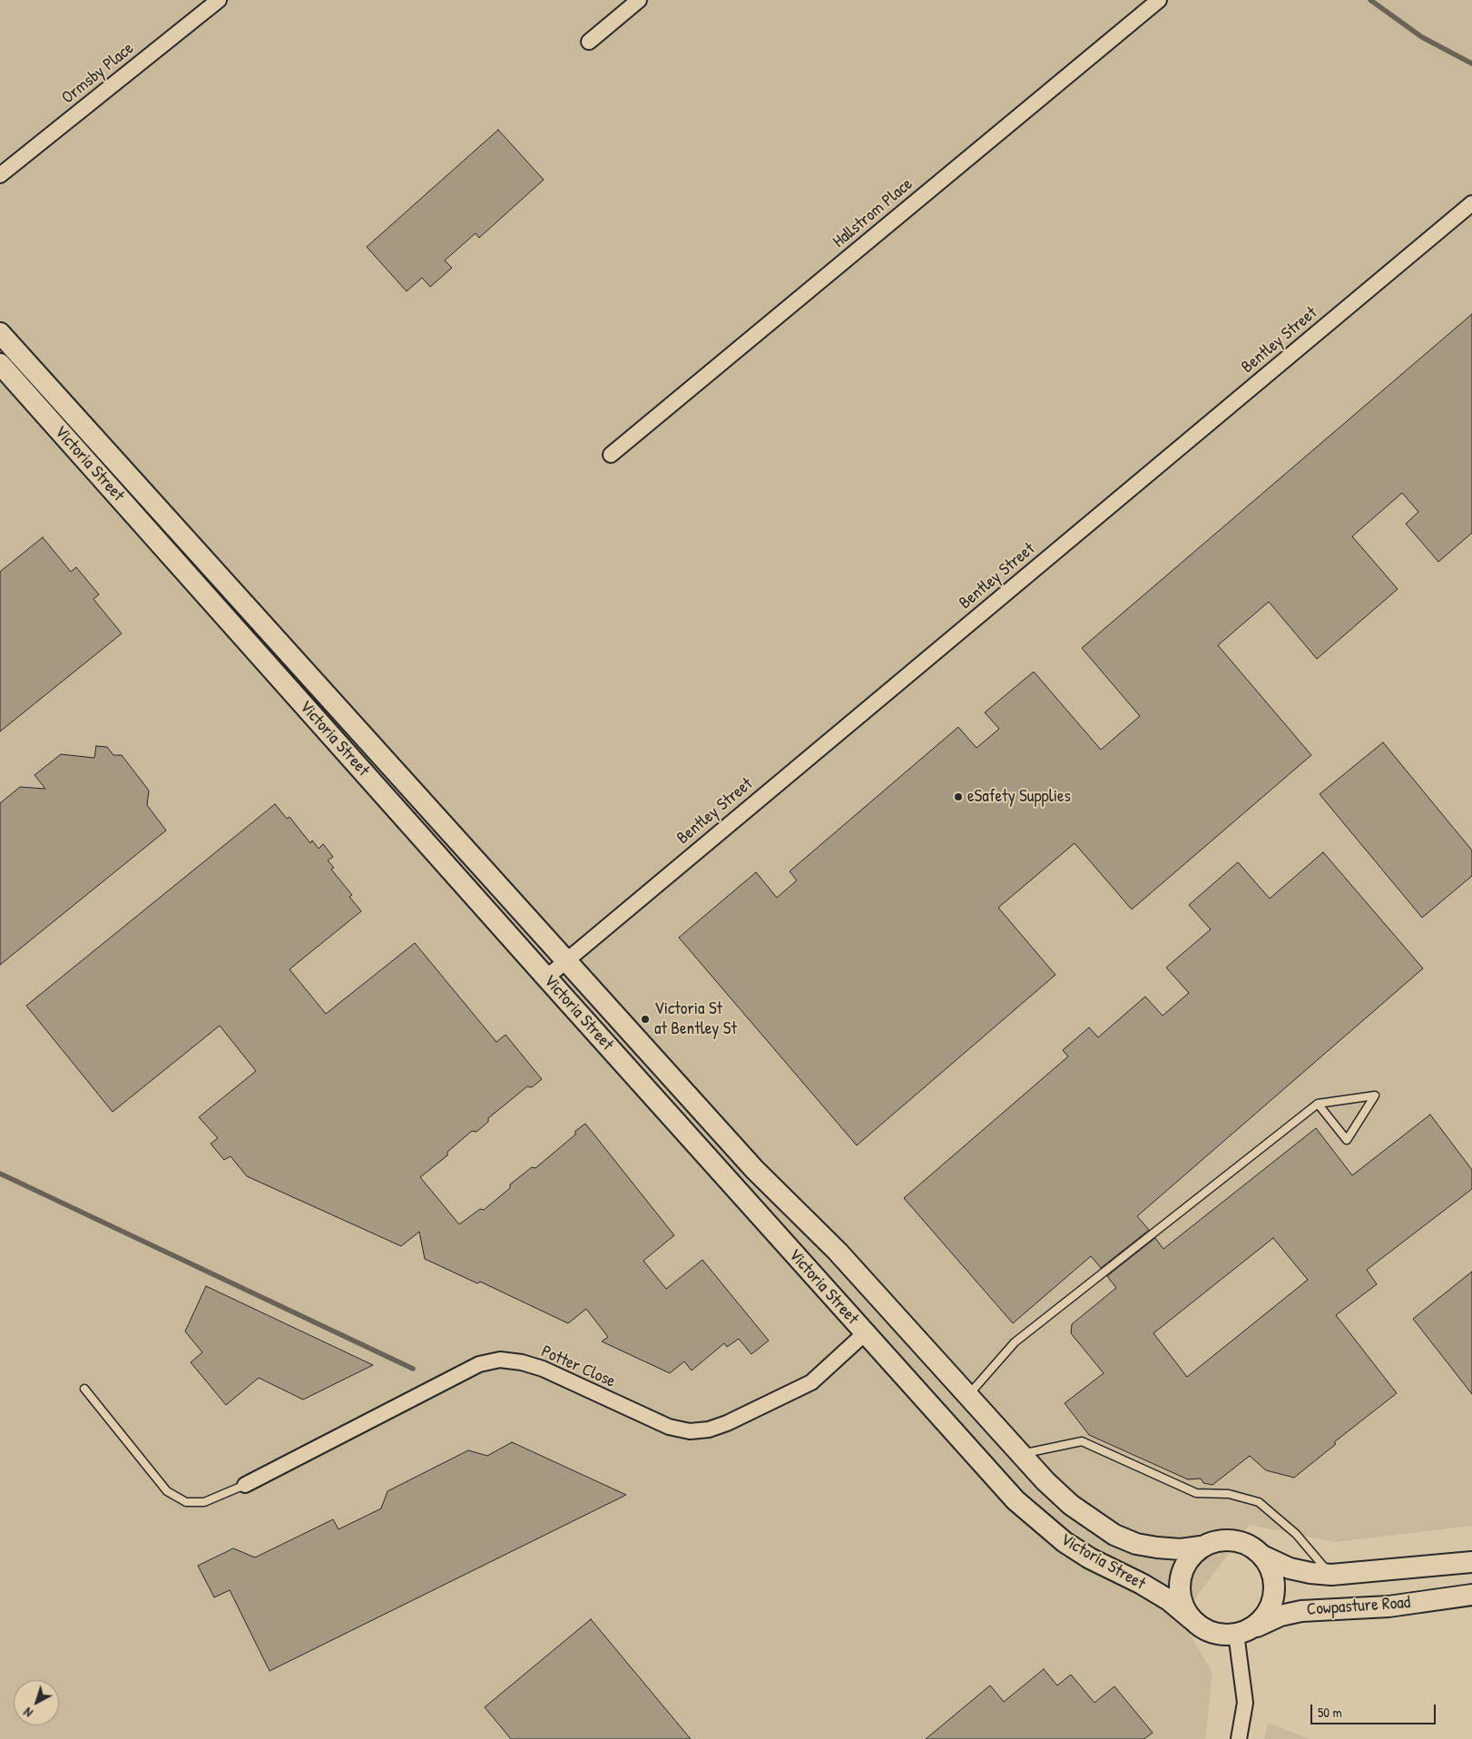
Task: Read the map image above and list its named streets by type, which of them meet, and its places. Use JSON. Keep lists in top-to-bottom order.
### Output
{
  "streets": {
    "main road": ["Victoria Street", "Cowpasture Road"],
    "street": [
      "Ormsby Place",
      "Hallstrom Place",
      "Bentley Street",
      "Potter Close"
    ]
  },
  "crossings": [
    ["Bentley Street", "Victoria Street"],
    ["Victoria Street", "Potter Close"],
    ["Victoria Street", "Cowpasture Road"]
  ],
  "places": ["eSafety Supplies", "Victoria St at Bentley St"],
  "scale_bar": "50 m",
  "north": "bottom left"
}
